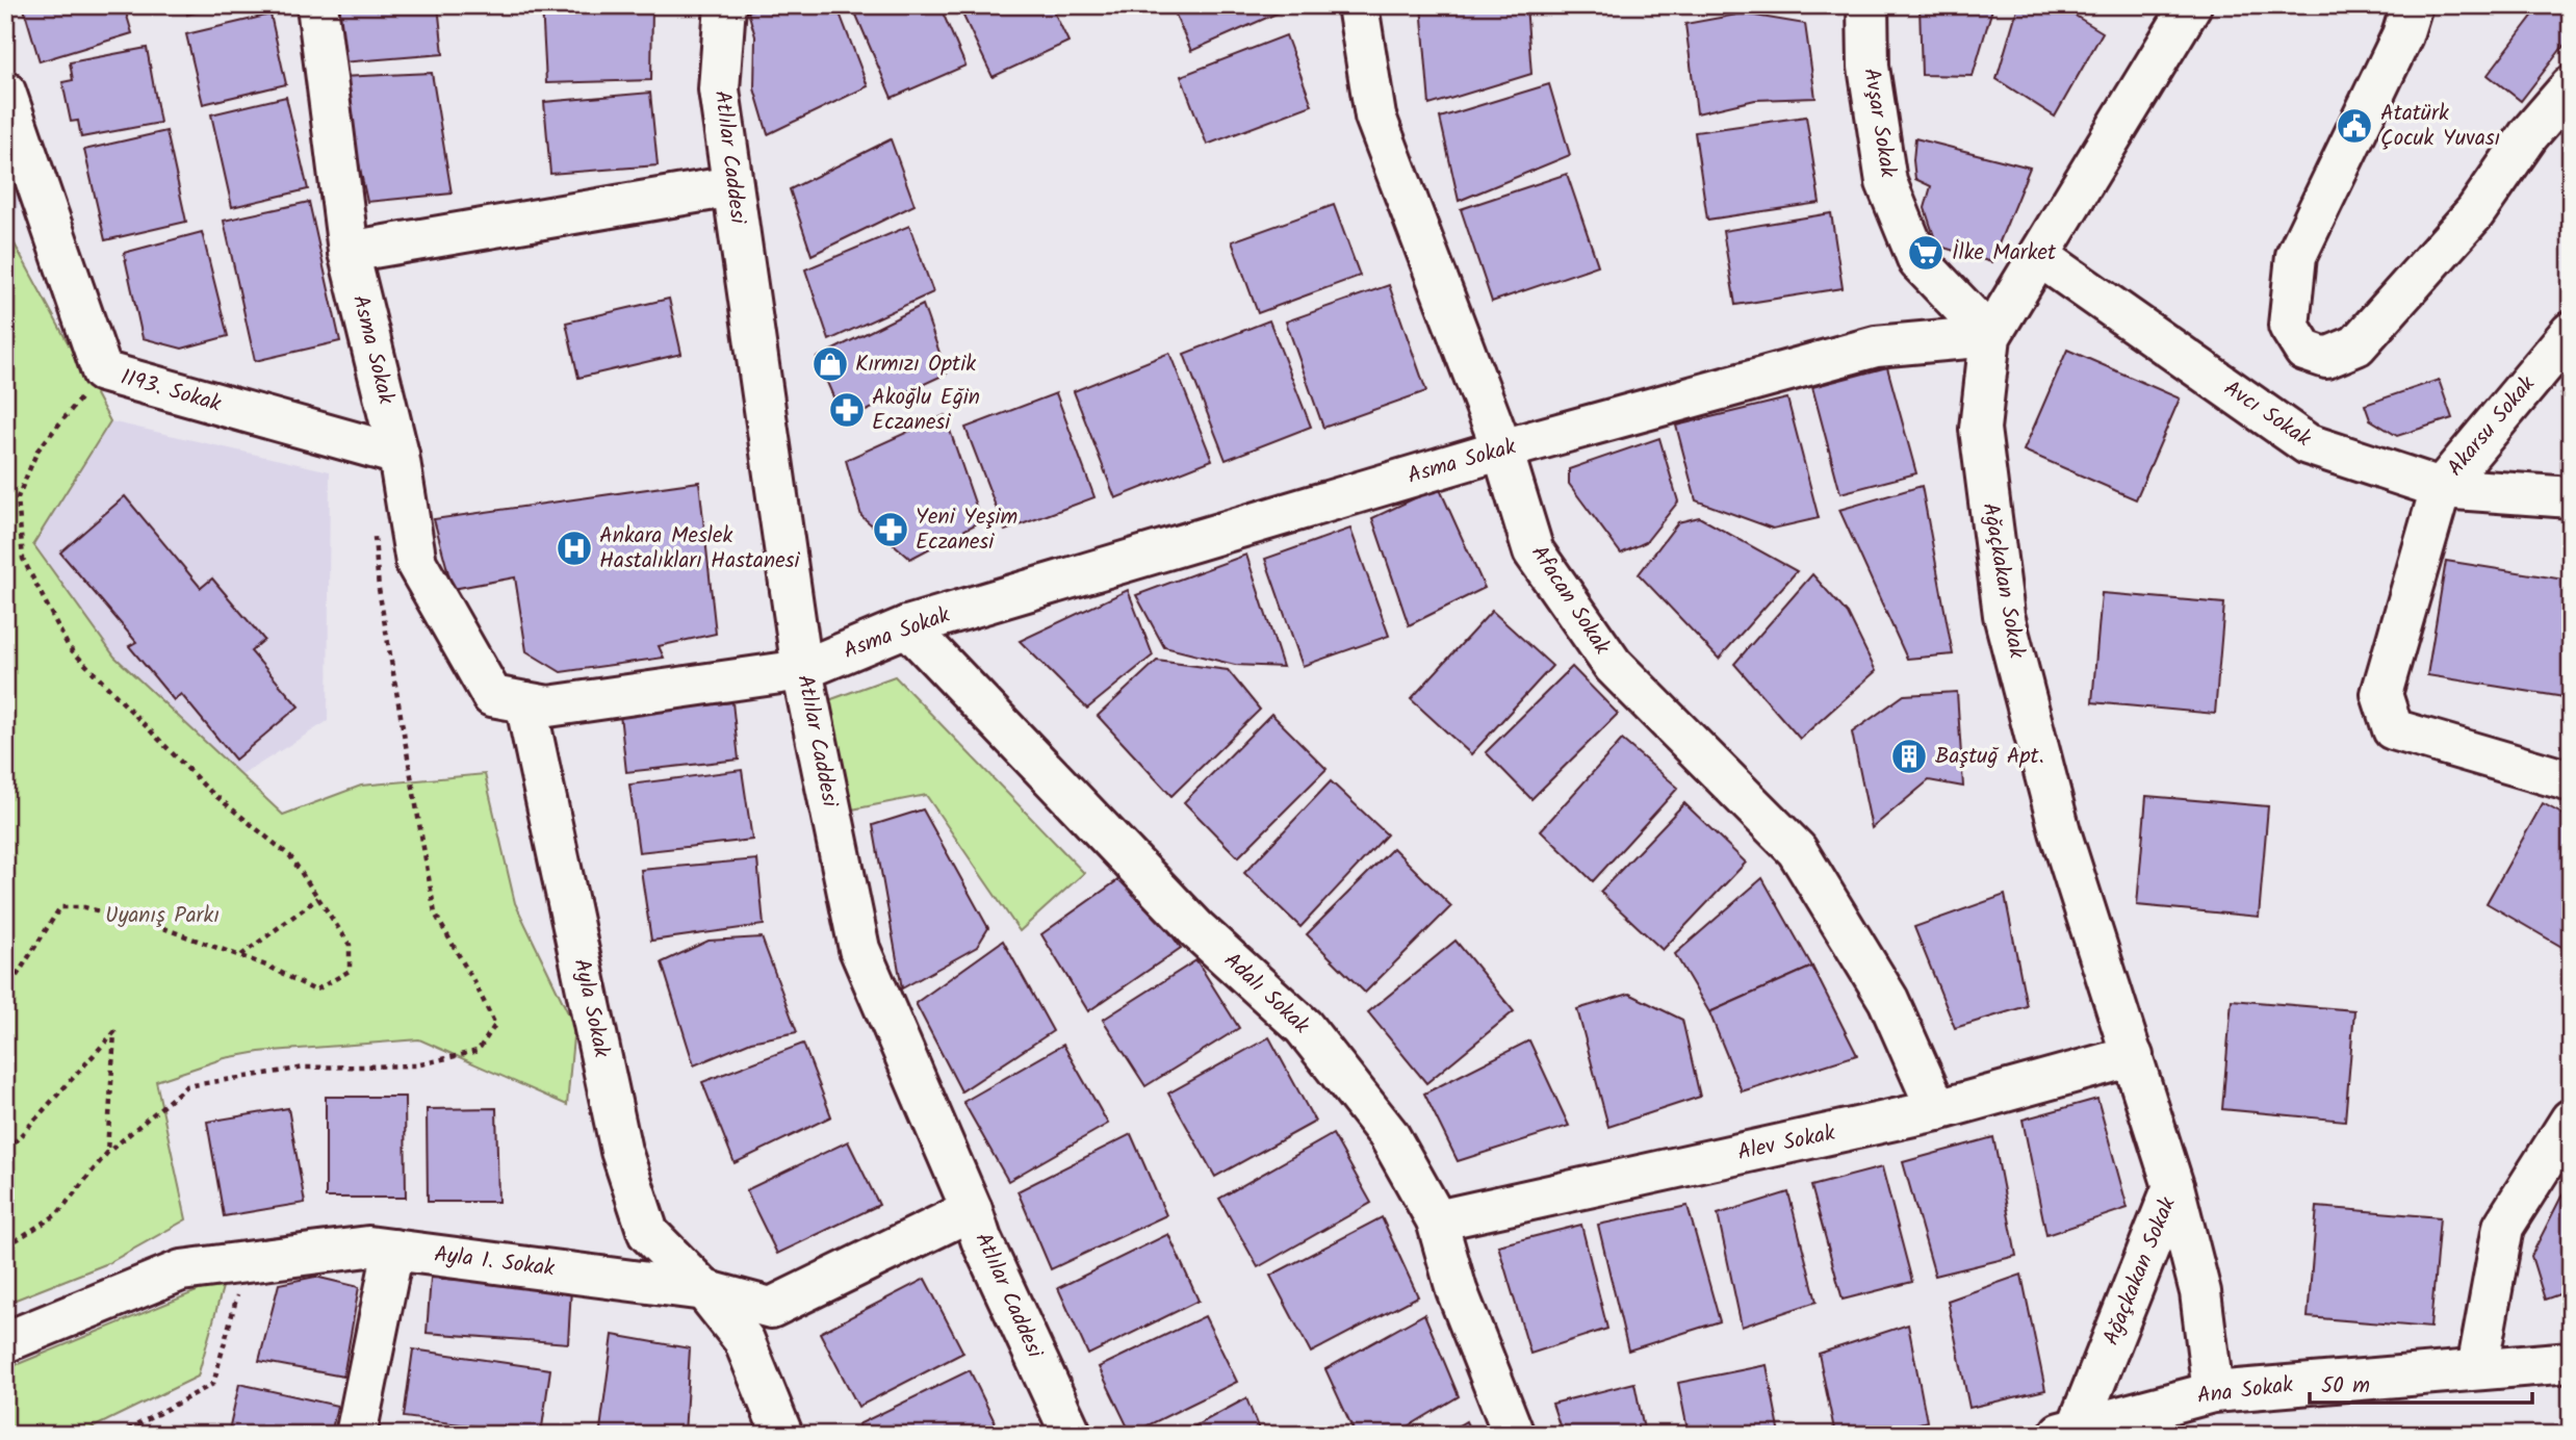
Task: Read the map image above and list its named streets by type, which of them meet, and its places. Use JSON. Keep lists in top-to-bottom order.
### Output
{
  "streets": {
    "street": [
      "Avşar Sokak",
      "Atlılar Caddesi",
      "Asma Sokak",
      "1193. Sokak",
      "Avcı Sokak",
      "Akarsu Sokak",
      "Ağaçkakan Sokak",
      "Afacan Sokak",
      "Adalı Sokak",
      "Ayla Sokak",
      "Alev Sokak",
      "Ayla 1. Sokak",
      "Ana Sokak"
    ]
  },
  "crossings": [
    ["Avşar Sokak", "Asma Sokak"],
    ["Avşar Sokak", "Ağaçkakan Sokak"],
    ["Atlılar Caddesi", "Asma Sokak"],
    ["Atlılar Caddesi", "Ayla 1. Sokak"],
    ["Asma Sokak", "1193. Sokak"],
    ["Asma Sokak", "Ağaçkakan Sokak"],
    ["Asma Sokak", "Afacan Sokak"],
    ["Asma Sokak", "Adalı Sokak"],
    ["Asma Sokak", "Ayla Sokak"],
    ["Avcı Sokak", "Akarsu Sokak"],
    ["Avcı Sokak", "Ağaçkakan Sokak"],
    ["Ağaçkakan Sokak", "Alev Sokak"],
    ["Ağaçkakan Sokak", "Ana Sokak"],
    ["Afacan Sokak", "Alev Sokak"],
    ["Adalı Sokak", "Alev Sokak"],
    ["Ayla Sokak", "Ayla 1. Sokak"]
  ],
  "parks": ["Uyanış Parkı"],
  "places": {
    "public building": ["Atatürk Çocuk Yuvası"],
    "supermarket": ["İlke Market"],
    "shop": ["Kırmızı Optik"],
    "pharmacy": ["Akoğlu Eğin Eczanesi", "Yeni Yeşim Eczanesi"],
    "hospital": ["Ankara Meslek Hastalıkları Hastanesi"],
    "building": ["Baştuğ Apt."]
  },
  "scale_bar": "50 m"
}
